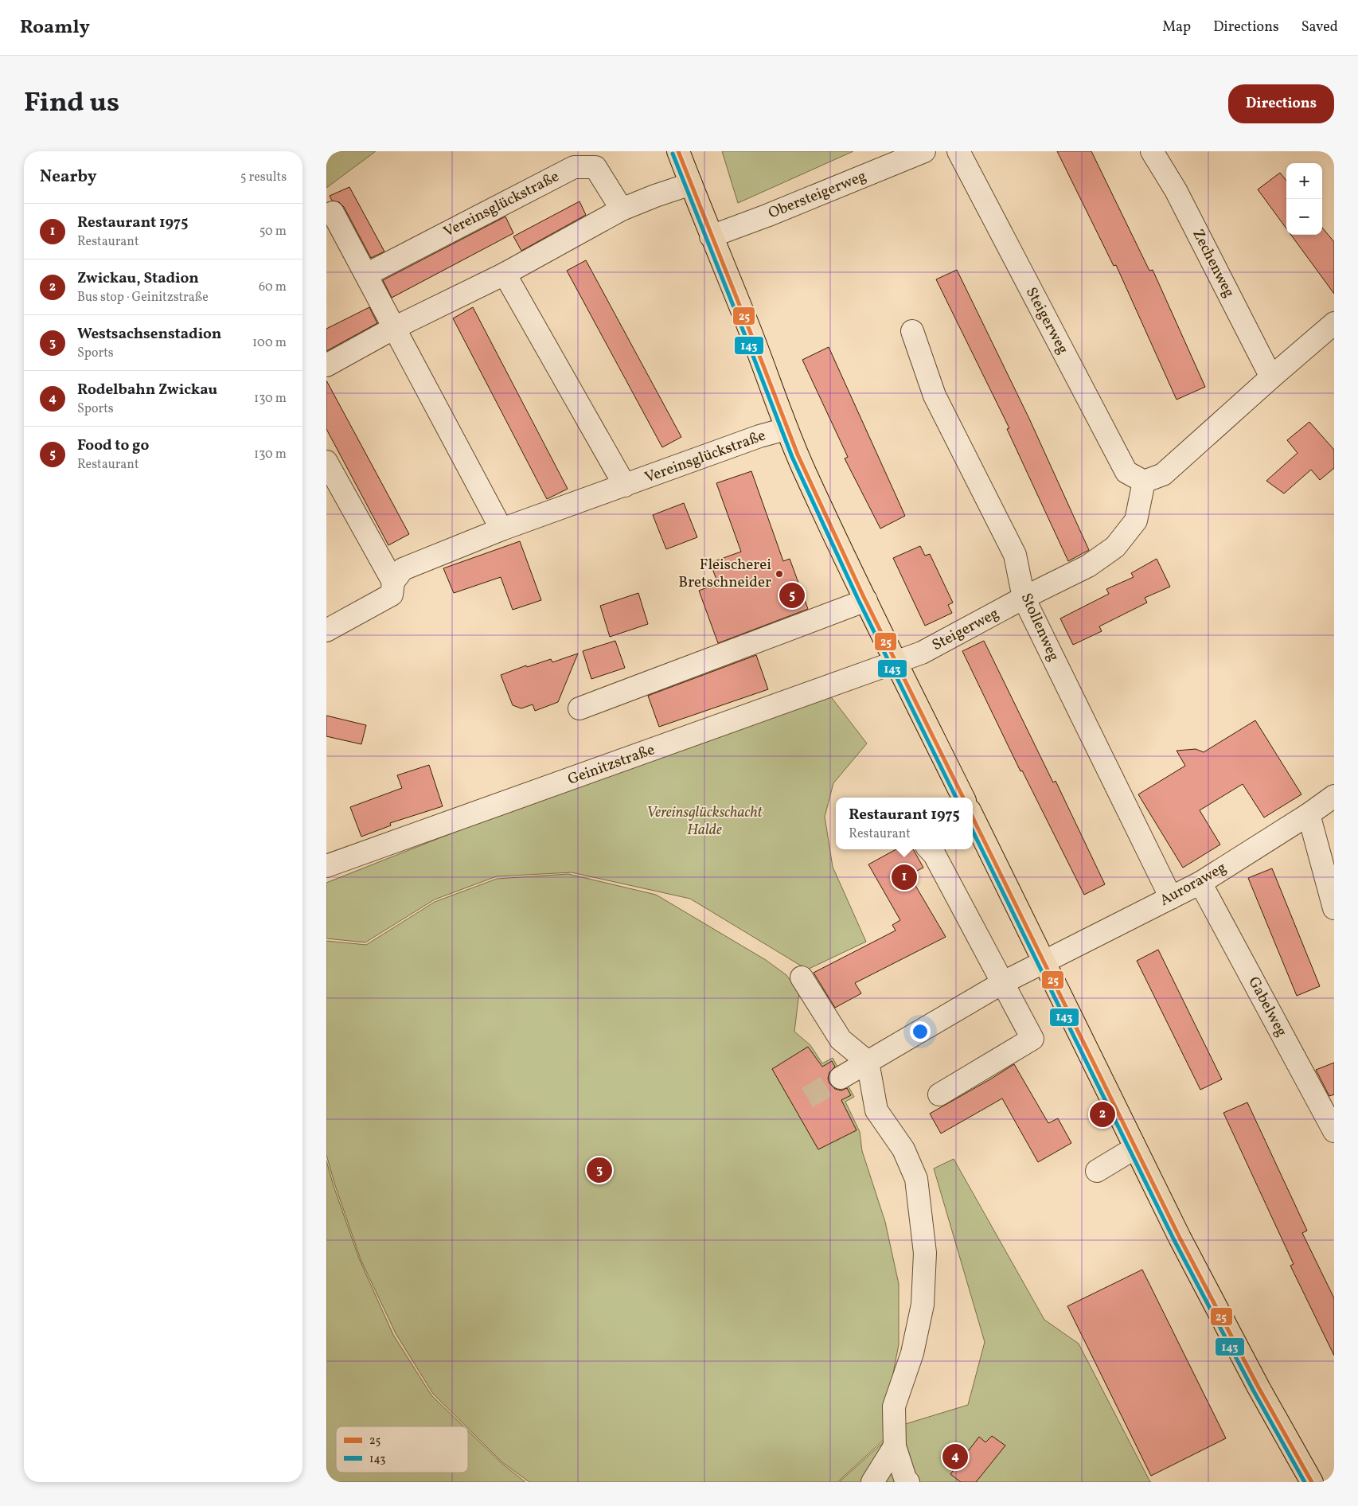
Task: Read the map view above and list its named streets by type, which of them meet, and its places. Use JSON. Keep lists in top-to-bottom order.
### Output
{
  "streets": {
    "street": [
      "Obersteigerweg",
      "Vereinsglückstraße",
      "Zechenweg",
      "Steigerweg",
      "Stollenweg",
      "Geinitzstraße",
      "Auroraweg",
      "Gabelweg"
    ]
  },
  "crossings": [
    ["Steigerweg", "Stollenweg"],
    ["Steigerweg", "Geinitzstraße"],
    ["Stollenweg", "Auroraweg"],
    ["Auroraweg", "Gabelweg"]
  ],
  "parks": ["Vereinsglückschacht Halde"],
  "places": ["Fleischerei Bretschneider"],
  "lines": ["transit line 25", "transit line 143"],
  "legend": ["25", "143"],
  "page": {
    "header": "Roamly",
    "nav": ["Map", "Directions", "Saved"],
    "title": "Find us",
    "buttons": "Directions",
    "heading": ["Nearby", "5 results"],
    "map_buttons": ["+", "−"],
    "list": [
      {
        "mark": "1",
        "name": "Restaurant 1975",
        "note": "Restaurant",
        "value": "50 m"
      },
      {
        "mark": "2",
        "name": "Zwickau, Stadion",
        "note": "Bus stop · Geinitzstraße",
        "value": "60 m"
      },
      {
        "mark": "3",
        "name": "Westsachsenstadion",
        "note": "Sports",
        "value": "100 m"
      },
      {
        "mark": "4",
        "name": "Rodelbahn Zwickau",
        "note": "Sports",
        "value": "130 m"
      },
      {
        "mark": "5",
        "name": "Food to go",
        "note": "Restaurant",
        "value": "130 m"
      }
    ],
    "pins": [
      "5",
      "1",
      "2",
      "3",
      "4"
    ],
    "popup": ["Restaurant 1975", "Restaurant"]
  }
}
